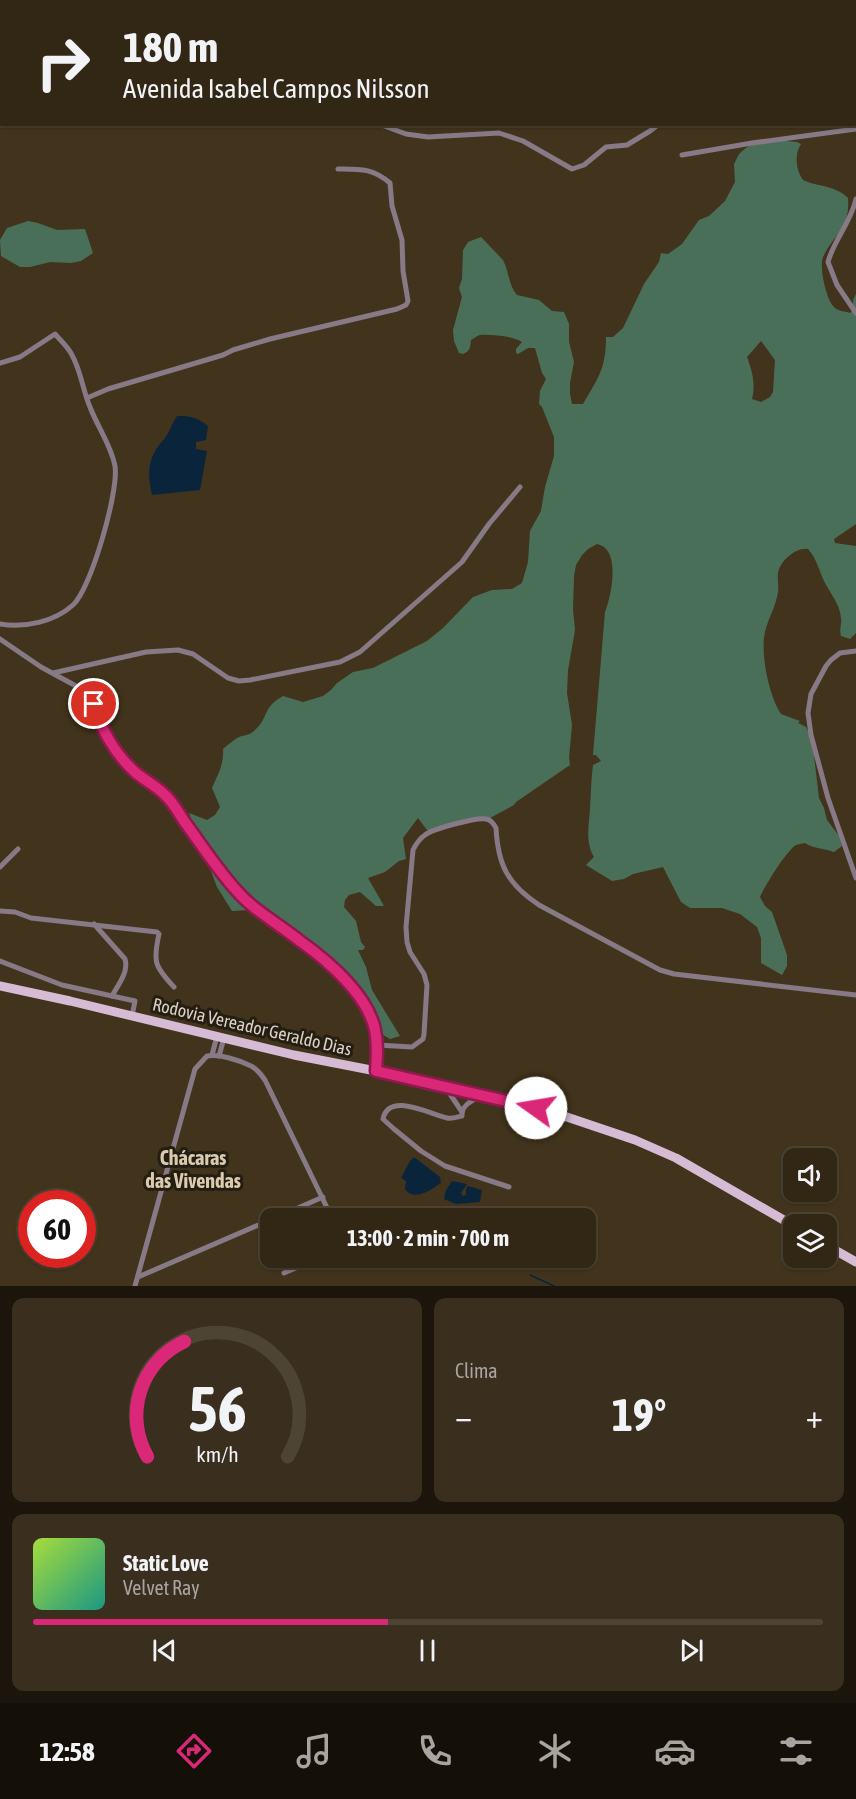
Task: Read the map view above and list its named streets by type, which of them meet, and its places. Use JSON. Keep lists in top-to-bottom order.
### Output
{
  "streets": {
    "main road": ["Rodovia Vereador Geraldo Dias"]
  },
  "districts": ["Chácaras das Vivendas"],
  "page": {
    "turn": ["180 m", "Avenida Isabel Campos Nilsson"],
    "limit": "60",
    "trip": "13:00 · 2 min · 700 m",
    "tile": "Clima",
    "heat": ["−", "19°", "+"],
    "song": ["Static Love", "Velvet Ray"],
    "tabs": "12:58",
    "gauge": ["56", "km/h"]
  }
}
